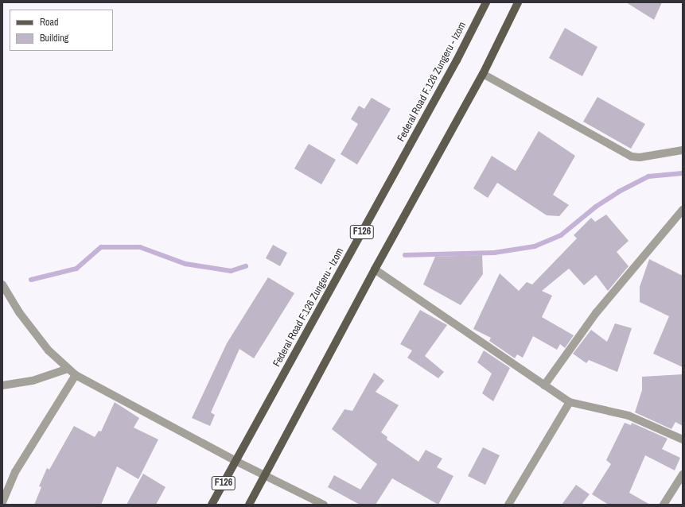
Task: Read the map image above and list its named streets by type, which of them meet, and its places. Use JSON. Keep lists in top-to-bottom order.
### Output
{
  "streets": {
    "main road": ["Federal Road F.126 Zungeru - Izom", "F126"]
  },
  "legend": ["Road", "Building"]
}
